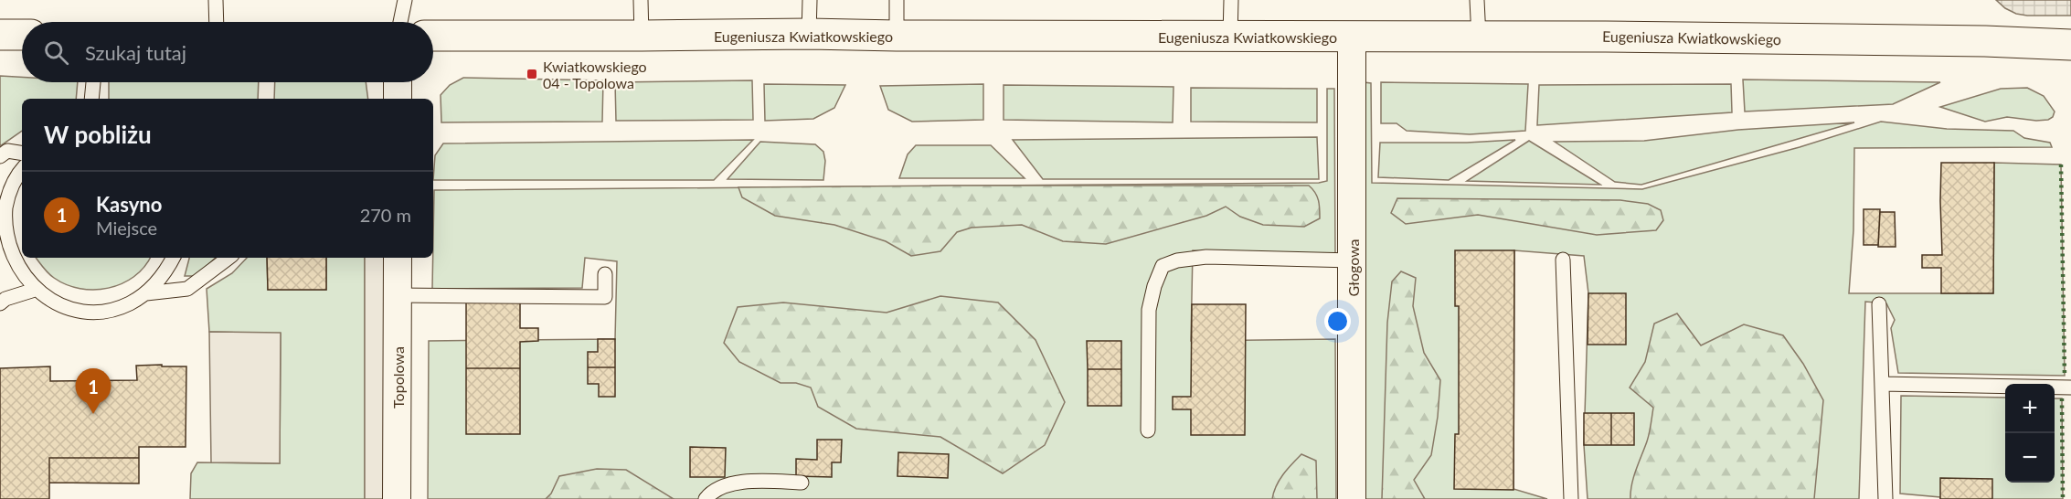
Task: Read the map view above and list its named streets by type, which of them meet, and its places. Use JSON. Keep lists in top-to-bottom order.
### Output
{
  "streets": {
    "main road": ["Eugeniusza Kwiatkowskiego"],
    "street": ["Głogowa", "Topolowa"]
  },
  "crossings": [
    ["Eugeniusza Kwiatkowskiego", "Głogowa"]
  ],
  "places": {
    "transit": ["Kwiatkowskiego 04 - Topolowa"]
  },
  "page": {
    "search": "Szukaj tutaj",
    "heading": "W pobliżu",
    "list": [
      {
        "mark": "1",
        "name": "Kasyno",
        "note": "Miejsce",
        "value": "270 m"
      }
    ],
    "pins": "1",
    "map_buttons": ["+", "−"]
  }
}
